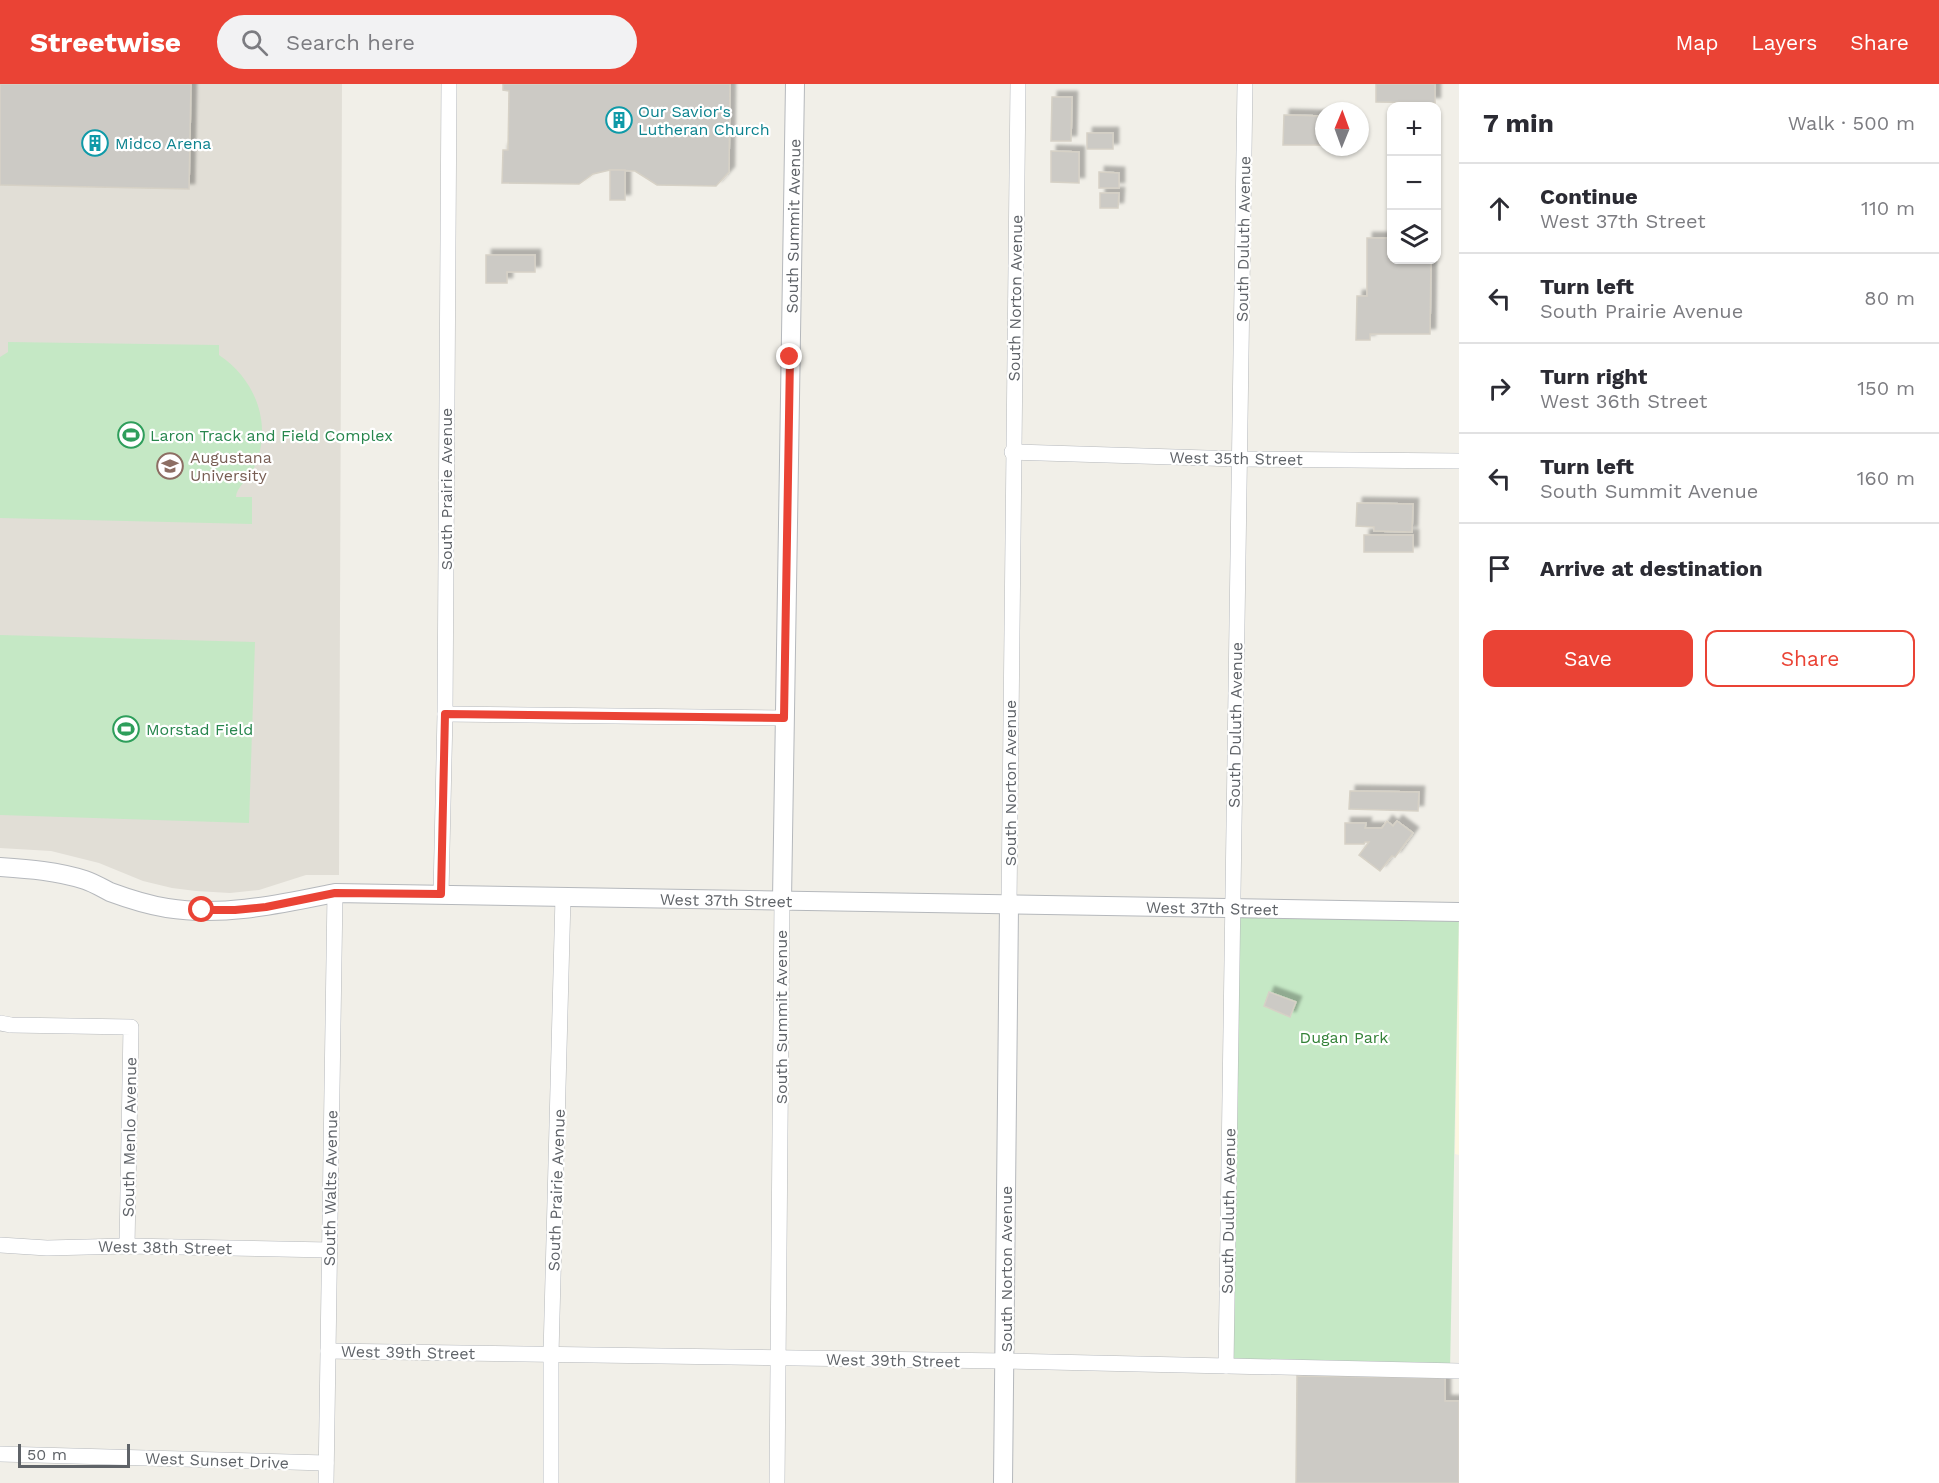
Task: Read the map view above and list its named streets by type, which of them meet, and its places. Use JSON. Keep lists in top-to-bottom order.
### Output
{
  "streets": {
    "street": [
      "South Summit Avenue",
      "South Duluth Avenue",
      "South Norton Avenue",
      "West 35th Street",
      "South Prairie Avenue",
      "West 37th Street",
      "South Menlo Avenue",
      "South Walts Avenue",
      "West 38th Street",
      "West 39th Street",
      "West Sunset Drive"
    ]
  },
  "crossings": [
    ["South Summit Avenue", "West 37th Street"],
    ["South Summit Avenue", "West 39th Street"],
    ["South Duluth Avenue", "West 35th Street"],
    ["South Duluth Avenue", "West 37th Street"],
    ["South Duluth Avenue", "West 39th Street"],
    ["South Norton Avenue", "West 35th Street"],
    ["South Norton Avenue", "West 37th Street"],
    ["South Norton Avenue", "West 39th Street"],
    ["South Prairie Avenue", "West 37th Street"],
    ["South Prairie Avenue", "West 39th Street"],
    ["West 37th Street", "South Walts Avenue"],
    ["South Menlo Avenue", "West 38th Street"],
    ["South Walts Avenue", "West 38th Street"],
    ["South Walts Avenue", "West 39th Street"],
    ["South Walts Avenue", "West Sunset Drive"]
  ],
  "parks": ["Dugan Park"],
  "places": {
    "building": ["Our Savior's Lutheran Church", "Midco Arena"],
    "sports": ["Laron Track and Field Complex", "Morstad Field"],
    "school or university": ["Augustana University"]
  },
  "scale_bar": "50 m",
  "north": "top",
  "page": {
    "header": "Streetwise",
    "search": "Search here",
    "nav": ["Map", "Layers", "Share"],
    "heading": ["7 min", "Walk · 500 m"],
    "map_buttons": ["+", "−"],
    "list": [
      ["Continue", "West 37th Street", "110 m"],
      ["Turn left", "South Prairie Avenue", "80 m"],
      ["Turn right", "West 36th Street", "150 m"],
      ["Turn left", "South Summit Avenue", "160 m"],
      "Arrive at destination"
    ],
    "buttons": ["Save", "Share"],
    "scale": "50 m"
  }
}
